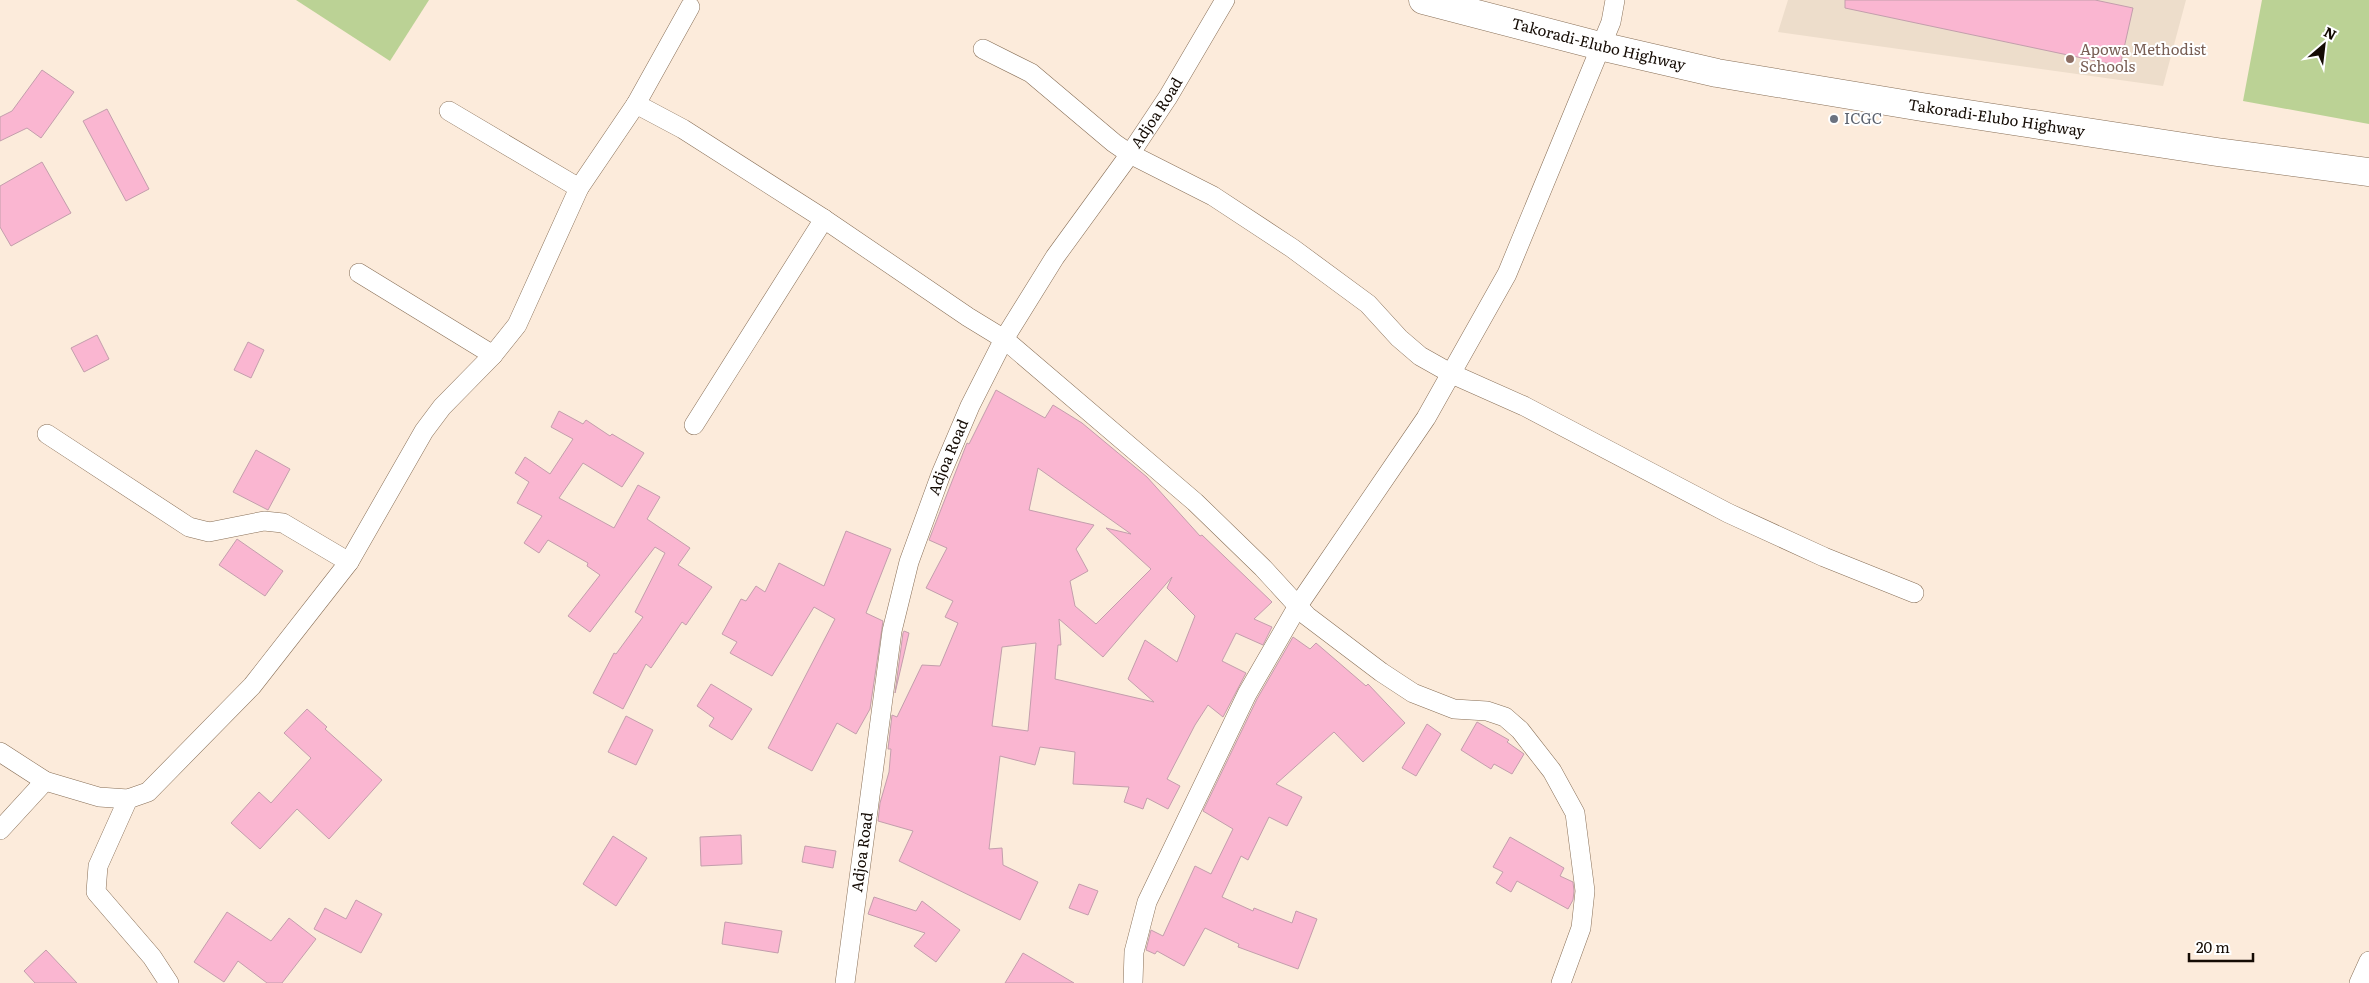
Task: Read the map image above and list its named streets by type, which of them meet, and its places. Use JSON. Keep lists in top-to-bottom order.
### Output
{
  "streets": {
    "highway": ["Takoradi-Elubo Highway"],
    "street": ["Adjoa Road"]
  },
  "places": ["Apowa Methodist Schools", "ICGC"],
  "scale_bar": "20 m",
  "north": "top right"
}
